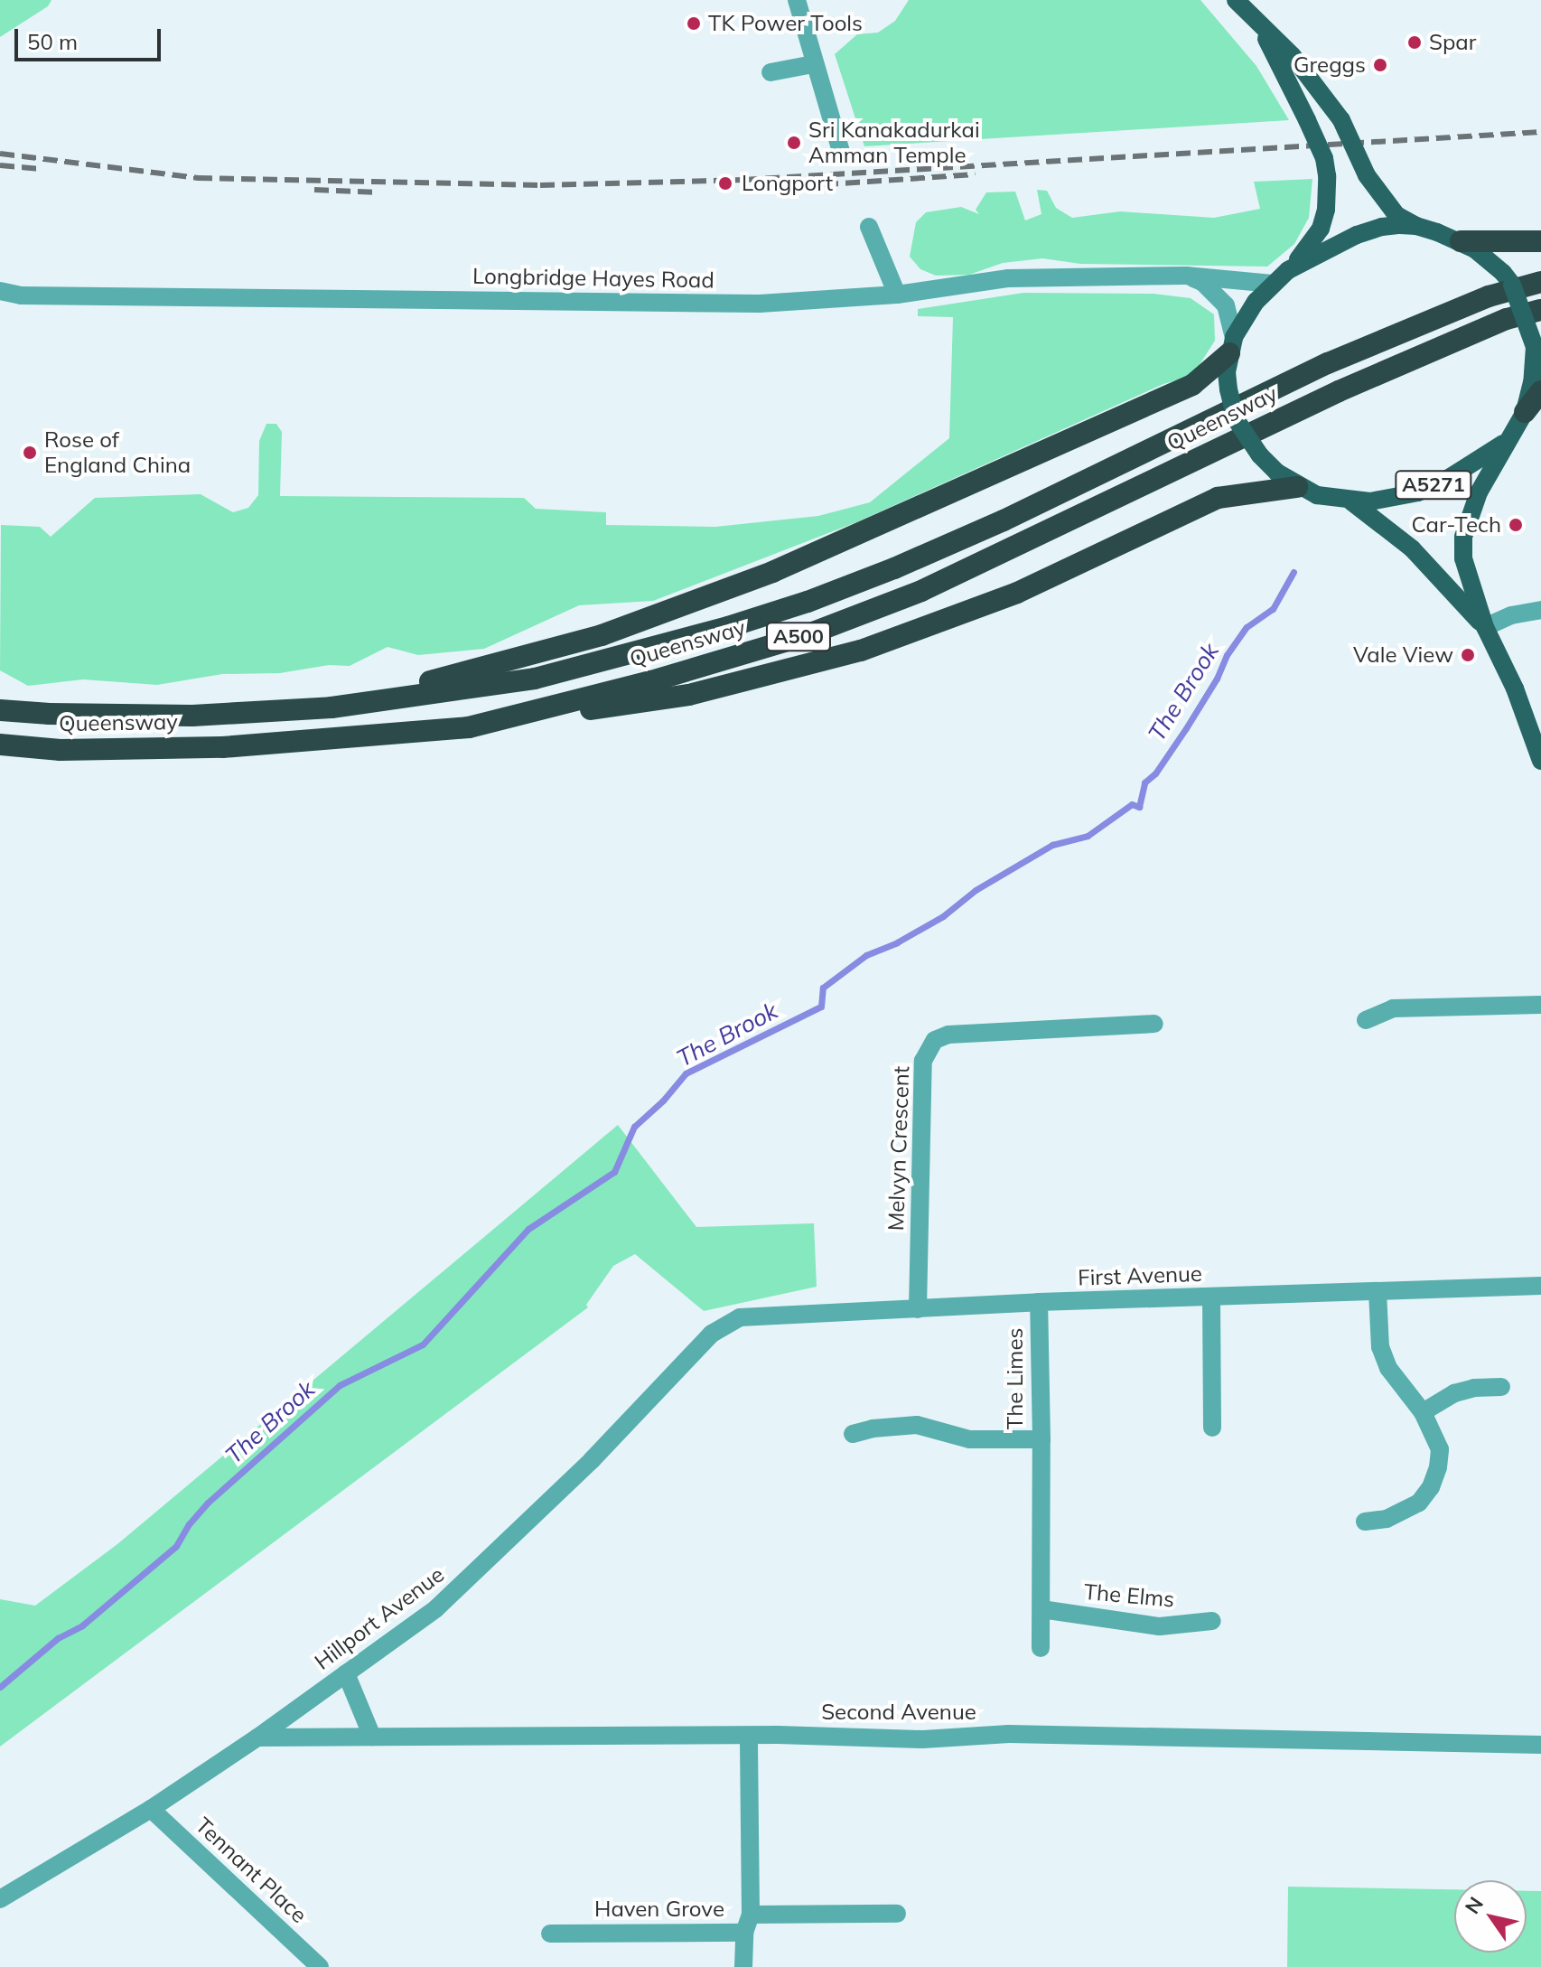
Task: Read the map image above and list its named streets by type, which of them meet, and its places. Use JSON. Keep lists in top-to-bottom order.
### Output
{
  "streets": {
    "highway": ["Queensway", "A500"],
    "main road": ["A5271"],
    "street": [
      "Longbridge Hayes Road",
      "Melvyn Crescent",
      "First Avenue",
      "The Limes",
      "The Elms",
      "Hillport Avenue",
      "Second Avenue",
      "Tennant Place",
      "Haven Grove"
    ]
  },
  "crossings": [
    ["Longbridge Hayes Road", "A5271"],
    ["Melvyn Crescent", "First Avenue"],
    ["First Avenue", "The Limes"],
    ["First Avenue", "Hillport Avenue"],
    ["Hillport Avenue", "Second Avenue"],
    ["Hillport Avenue", "Tennant Place"],
    ["Second Avenue", "Haven Grove"]
  ],
  "water": ["The Brook"],
  "places": [
    "TK Power Tools",
    "Spar",
    "Greggs",
    "Sri Kanakadurkai Amman Temple",
    "Longport",
    "Rose of England China",
    "Car-Tech",
    "Vale View"
  ],
  "scale_bar": "50 m",
  "north": "top left"
}
